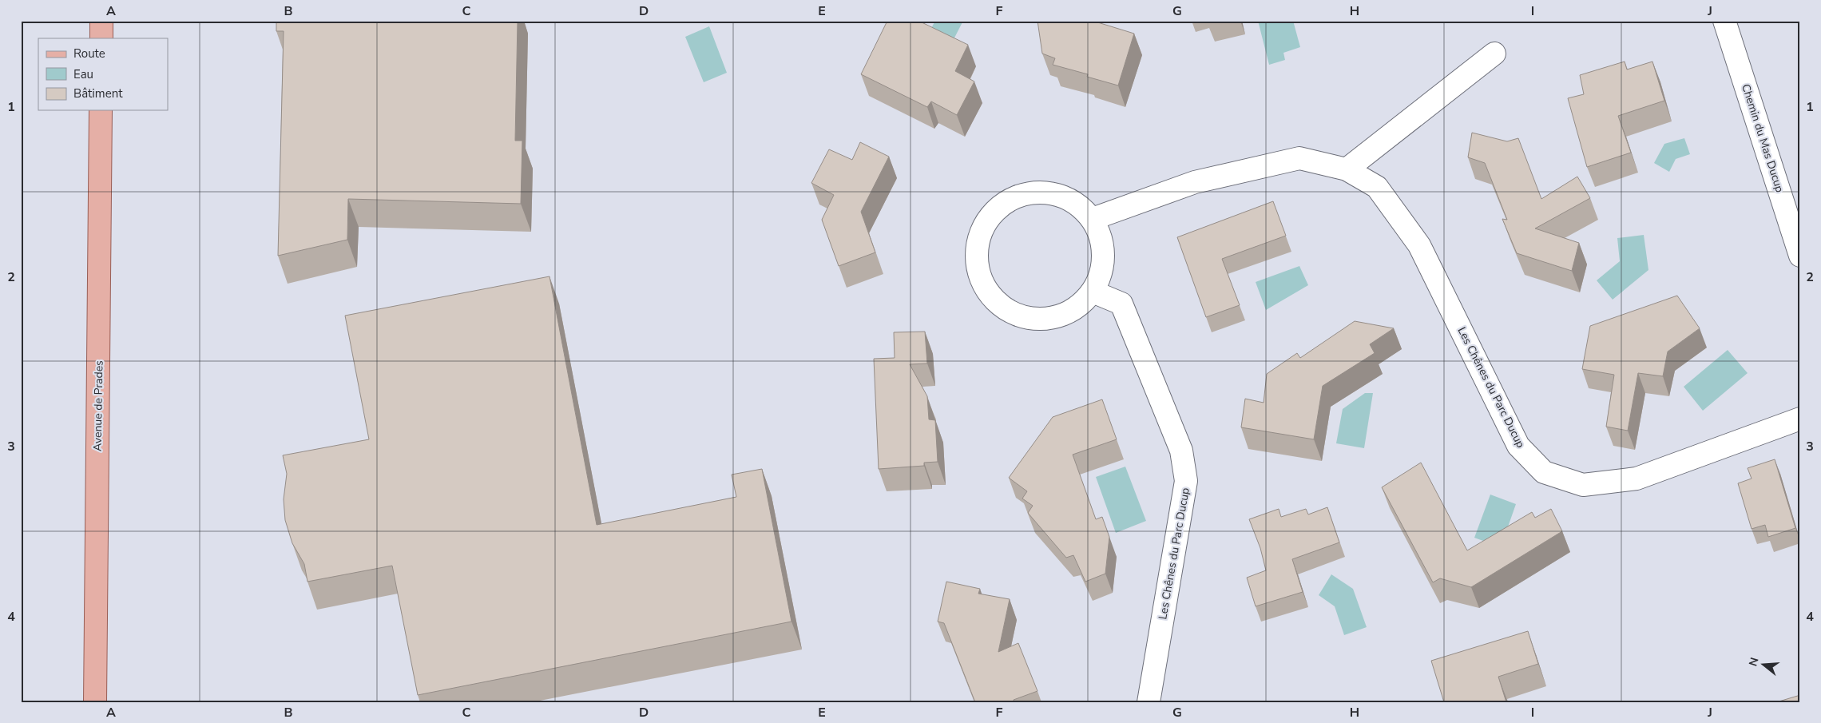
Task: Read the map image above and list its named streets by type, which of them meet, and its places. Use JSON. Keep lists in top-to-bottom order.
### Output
{
  "streets": {
    "main road": ["Avenue de Prades"],
    "street": ["Chemin du Mas Ducup", "Les Chênes du Parc Ducup"]
  },
  "legend": ["Route", "Eau", "Bâtiment"],
  "north": "left",
  "grid": {
    "columns": [
      "A",
      "B",
      "C",
      "D",
      "E",
      "F",
      "G",
      "H",
      "I",
      "J"
    ],
    "rows": [
      "1",
      "2",
      "3",
      "4"
    ]
  }
}
